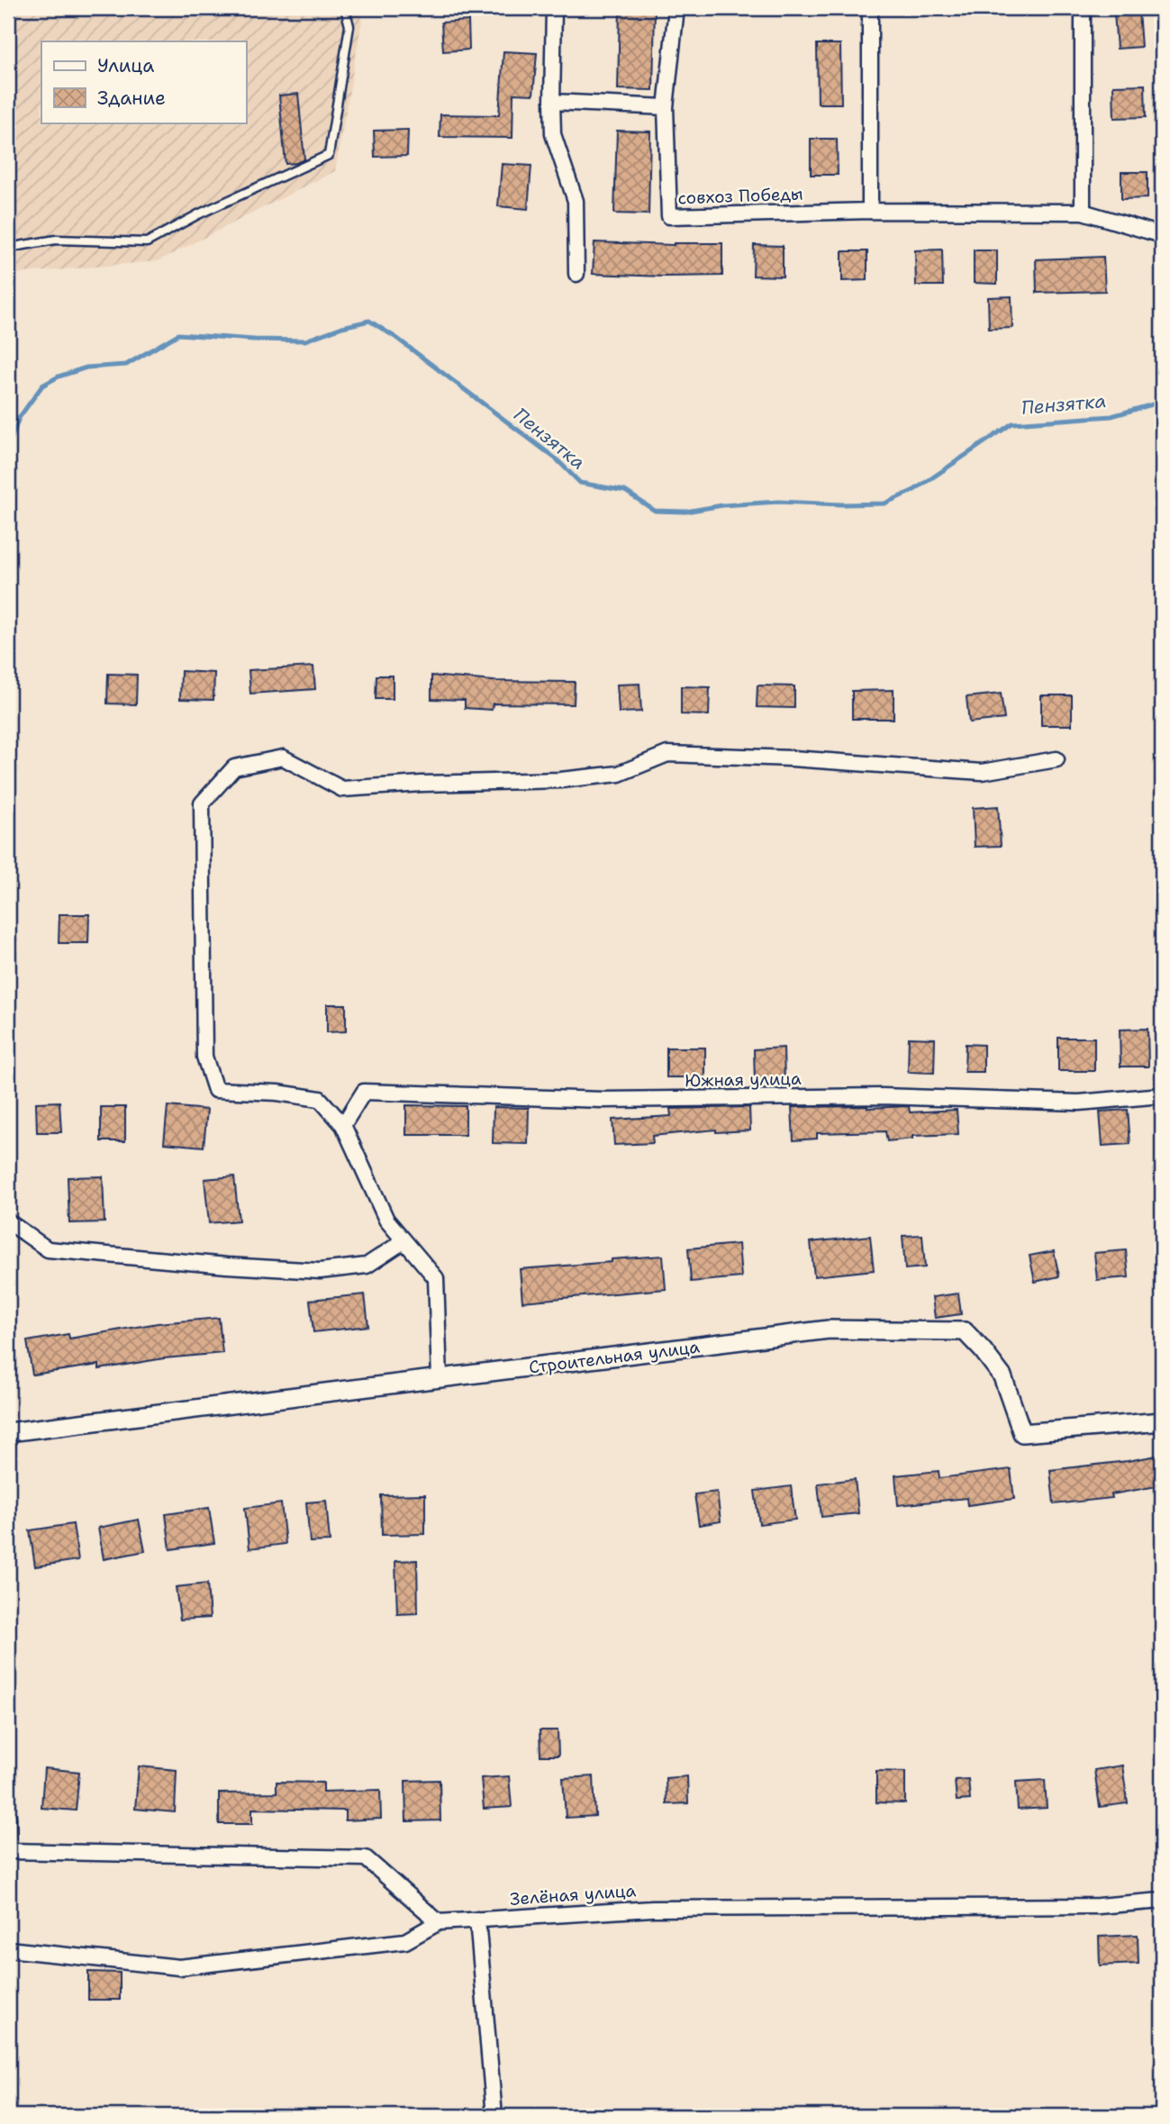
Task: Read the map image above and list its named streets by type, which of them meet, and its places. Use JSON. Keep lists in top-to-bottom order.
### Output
{
  "streets": {
    "street": [
      "совхоз Победы",
      "Южная улица",
      "Строительная улица",
      "Зелёная улица"
    ]
  },
  "water": ["Пензятка"],
  "legend": ["Улица", "Здание"]
}
